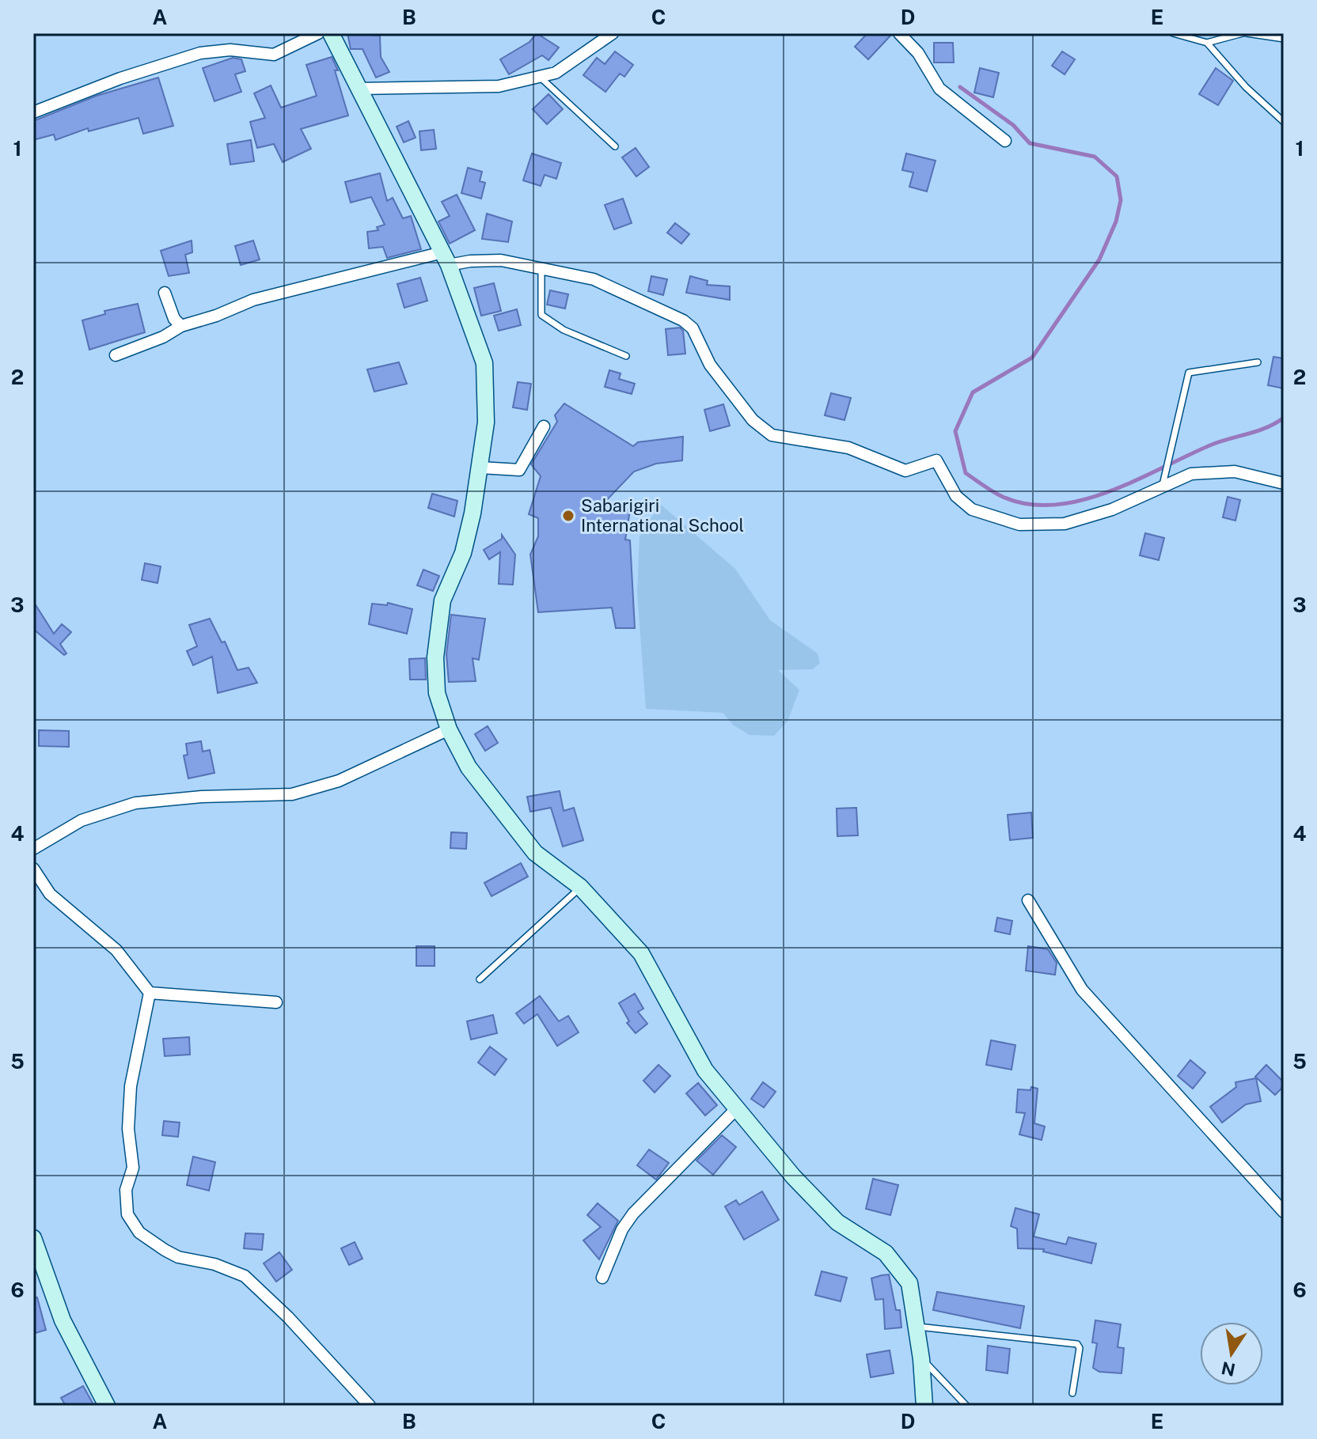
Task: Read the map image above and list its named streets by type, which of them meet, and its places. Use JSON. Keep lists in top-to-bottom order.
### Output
{
  "places": ["Sabarigiri International School"],
  "north": "bottom",
  "grid": {
    "columns": [
      "A",
      "B",
      "C",
      "D",
      "E"
    ],
    "rows": [
      "1",
      "2",
      "3",
      "4",
      "5",
      "6"
    ]
  }
}
